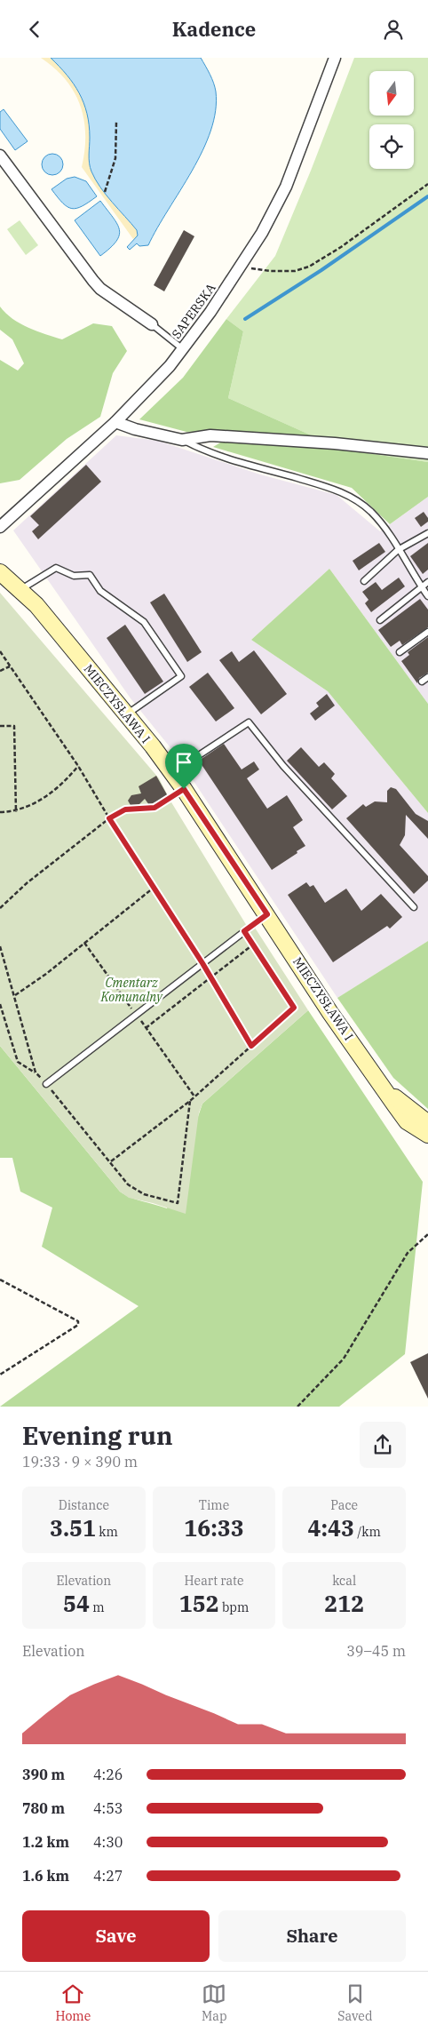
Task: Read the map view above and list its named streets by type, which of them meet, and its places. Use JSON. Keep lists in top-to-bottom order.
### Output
{
  "streets": {
    "main road": ["MIECZYSŁAWA I"],
    "street": ["SAPERSKA"]
  },
  "parks": ["Cmentarz Komunalny"],
  "north": "bottom",
  "page": {
    "header": "Kadence",
    "heading": ["Evening run", "19:33 · 9 × 390 m"],
    "stats": [
      ["Distance", "3.51 km"],
      ["Time", "16:33"],
      ["Pace", "4:43 /km"],
      ["Elevation", "54 m"],
      ["Heart rate", "152 bpm"],
      ["kcal", "212"]
    ],
    "chart": ["Elevation", "39–45 m"],
    "list": [
      {
        "name": "390 m",
        "note": "4:26"
      },
      {
        "name": "780 m",
        "note": "4:53"
      },
      {
        "name": "1.2 km",
        "note": "4:30"
      },
      {
        "name": "1.6 km",
        "note": "4:27"
      }
    ],
    "buttons": ["Save", "Share"],
    "tabs": ["Home", "Map", "Saved"]
  }
}
